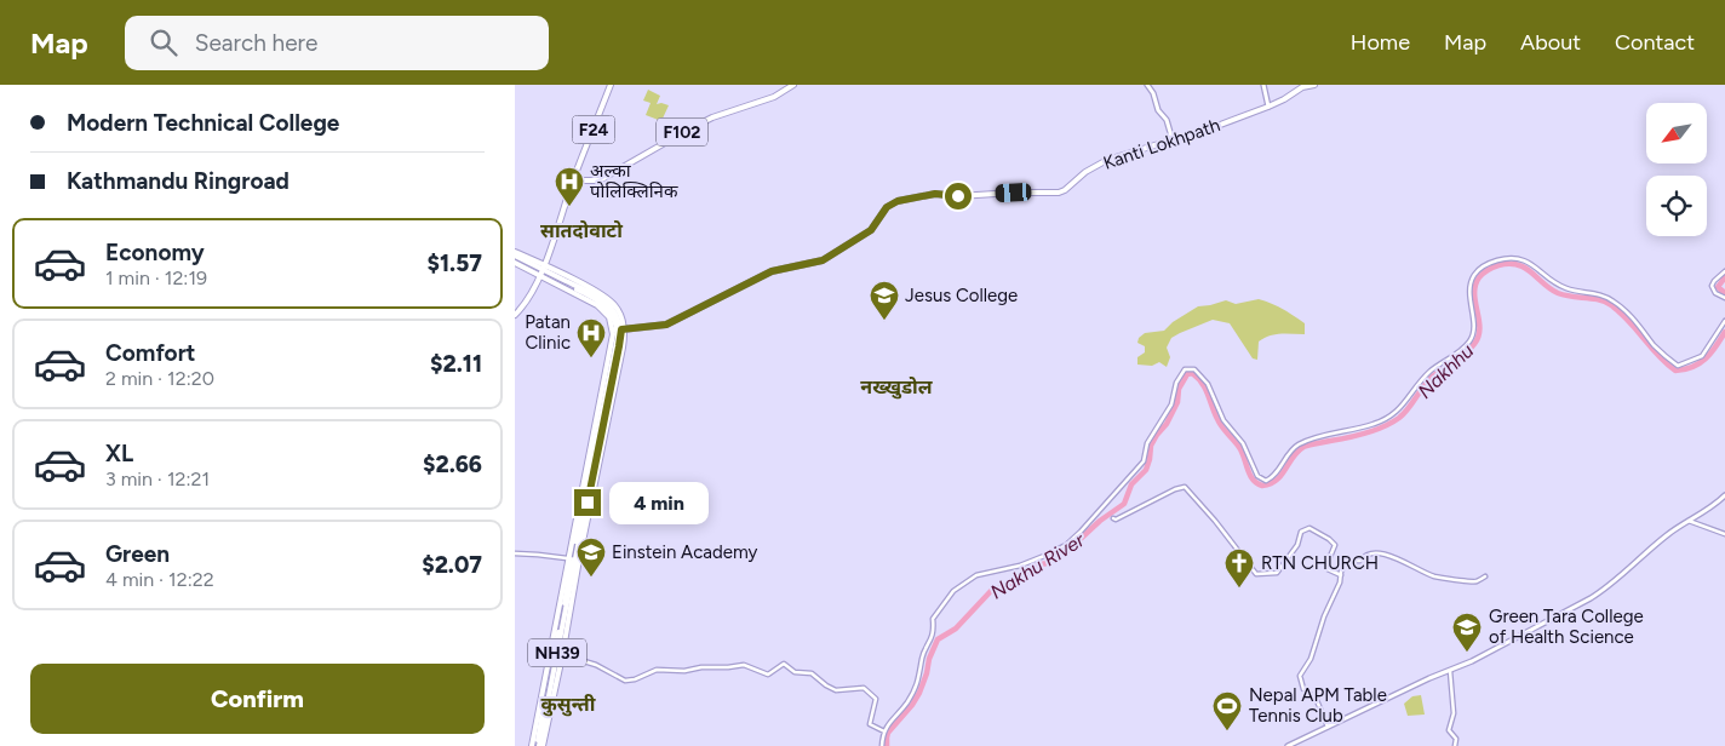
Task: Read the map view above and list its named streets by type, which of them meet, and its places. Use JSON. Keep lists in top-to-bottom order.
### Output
{
  "streets": {
    "main road": [
      "F24",
      "F102",
      "Kanti Lokhpath",
      "NH39"
    ]
  },
  "crossings": [
    ["F24", "F102"],
    ["Kanti Lokhpath", "NH39"]
  ],
  "districts": ["सातदोवाटो", "नख्खुडोल", "कुसुन्ती"],
  "water": ["Nakhhu", "Nakhu River"],
  "places": {
    "hospital": ["अल्का पोलिक्लिनिक", "Patan Clinic"],
    "school or university": ["Jesus College", "Einstein Academy", "Green Tara College of Health Science"],
    "church": ["RTN CHURCH"],
    "sports": ["Nepal APM Table Tennis Club"]
  },
  "north": "bottom left",
  "page": {
    "header": "Map",
    "search": "Search here",
    "nav": [
      "Home",
      "Map",
      "About",
      "Contact"
    ],
    "banner": ["Modern Technical College", "Kathmandu Ringroad"],
    "list": [
      {
        "name": "Economy",
        "note": "1 min · 12:19",
        "value": "$1.57"
      },
      {
        "name": "Comfort",
        "note": "2 min · 12:20",
        "value": "$2.11"
      },
      {
        "name": "XL",
        "note": "3 min · 12:21",
        "value": "$2.66"
      },
      {
        "name": "Green",
        "note": "4 min · 12:22",
        "value": "$2.07"
      }
    ],
    "bubble": "4 min",
    "buttons": "Confirm"
  }
}
